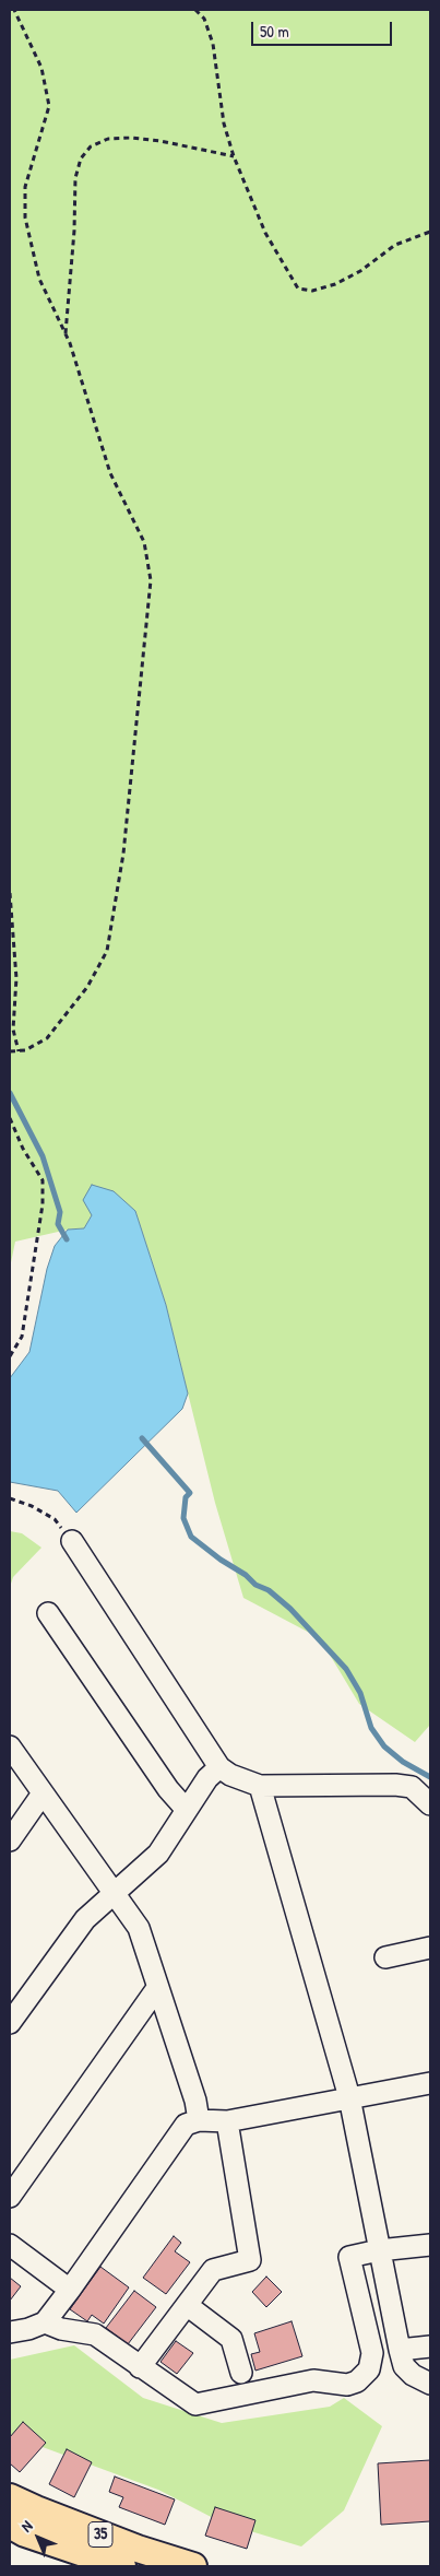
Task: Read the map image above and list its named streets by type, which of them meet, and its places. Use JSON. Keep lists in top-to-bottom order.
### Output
{
  "streets": {
    "main road": ["35"]
  },
  "scale_bar": "50 m",
  "north": "top left"
}
